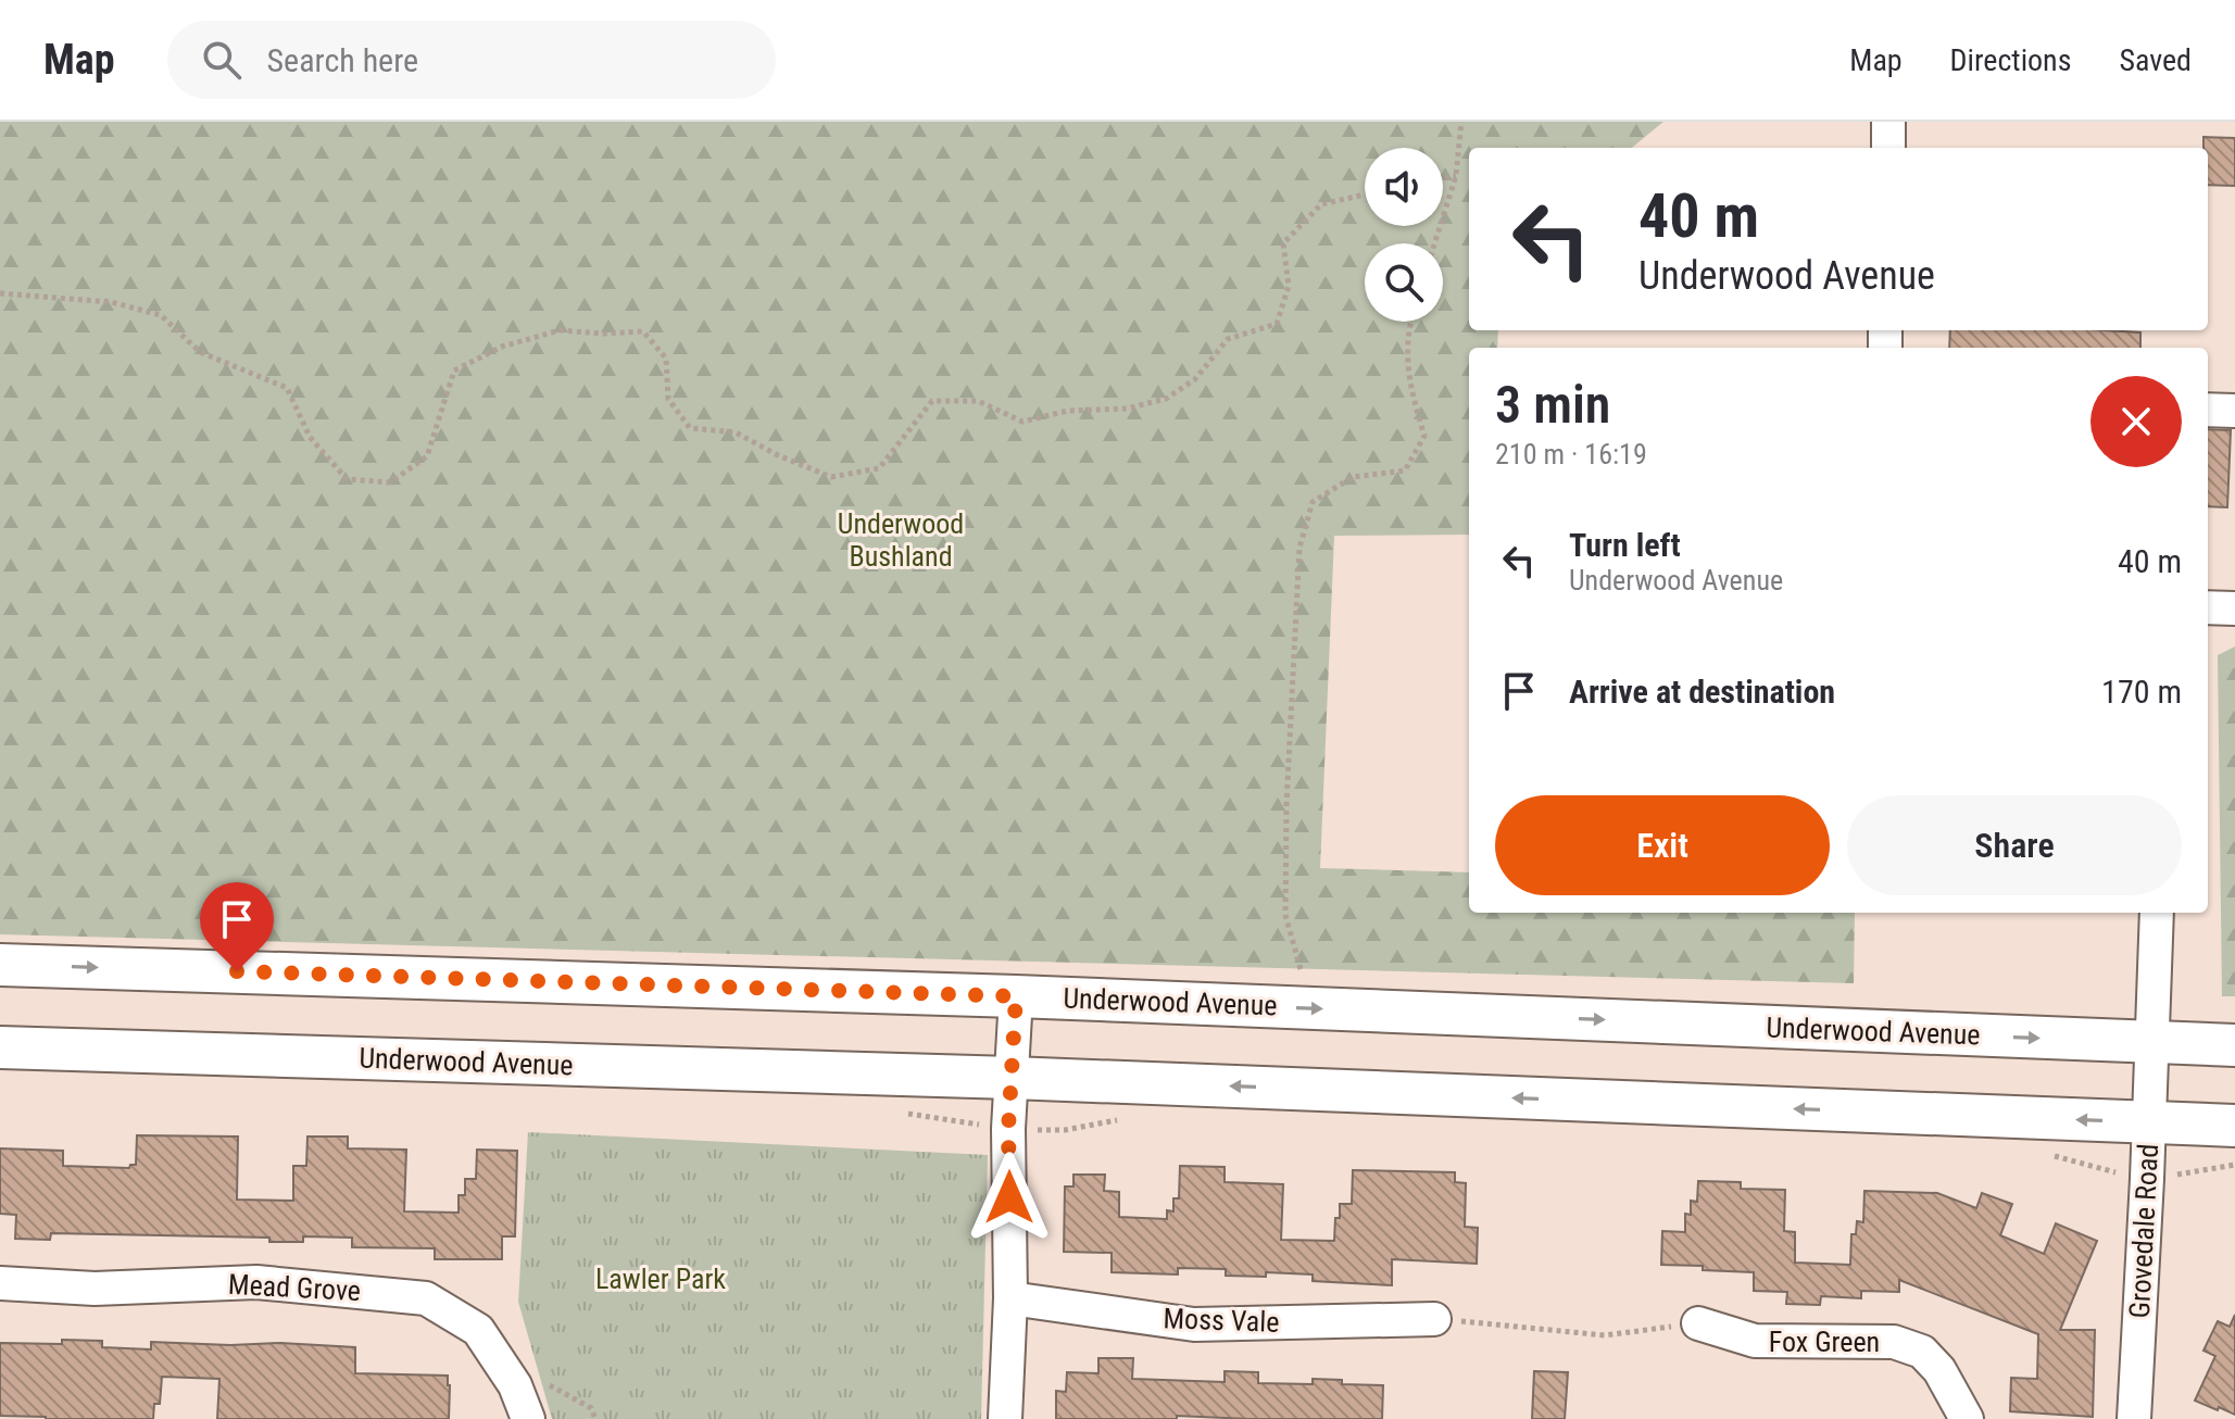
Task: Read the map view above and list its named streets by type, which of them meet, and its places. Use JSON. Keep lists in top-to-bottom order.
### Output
{
  "streets": {
    "main road": ["Underwood Avenue"],
    "street": [
      "Grovedale Road",
      "Mead Grove",
      "Moss Vale",
      "Fox Green"
    ]
  },
  "crossings": [
    ["Underwood Avenue", "Grovedale Road"]
  ],
  "parks": ["Underwood Bushland", "Lawler Park"],
  "page": {
    "header": "Map",
    "search": "Search here",
    "nav": ["Map", "Directions", "Saved"],
    "turn": ["40 m", "Underwood Avenue"],
    "heading": ["3 min", "210 m · 16:19"],
    "list": [
      {
        "name": "Turn left",
        "note": "Underwood Avenue",
        "value": "40 m"
      },
      {
        "name": "Arrive at destination",
        "value": "170 m"
      }
    ],
    "buttons": ["Exit", "Share"]
  }
}
